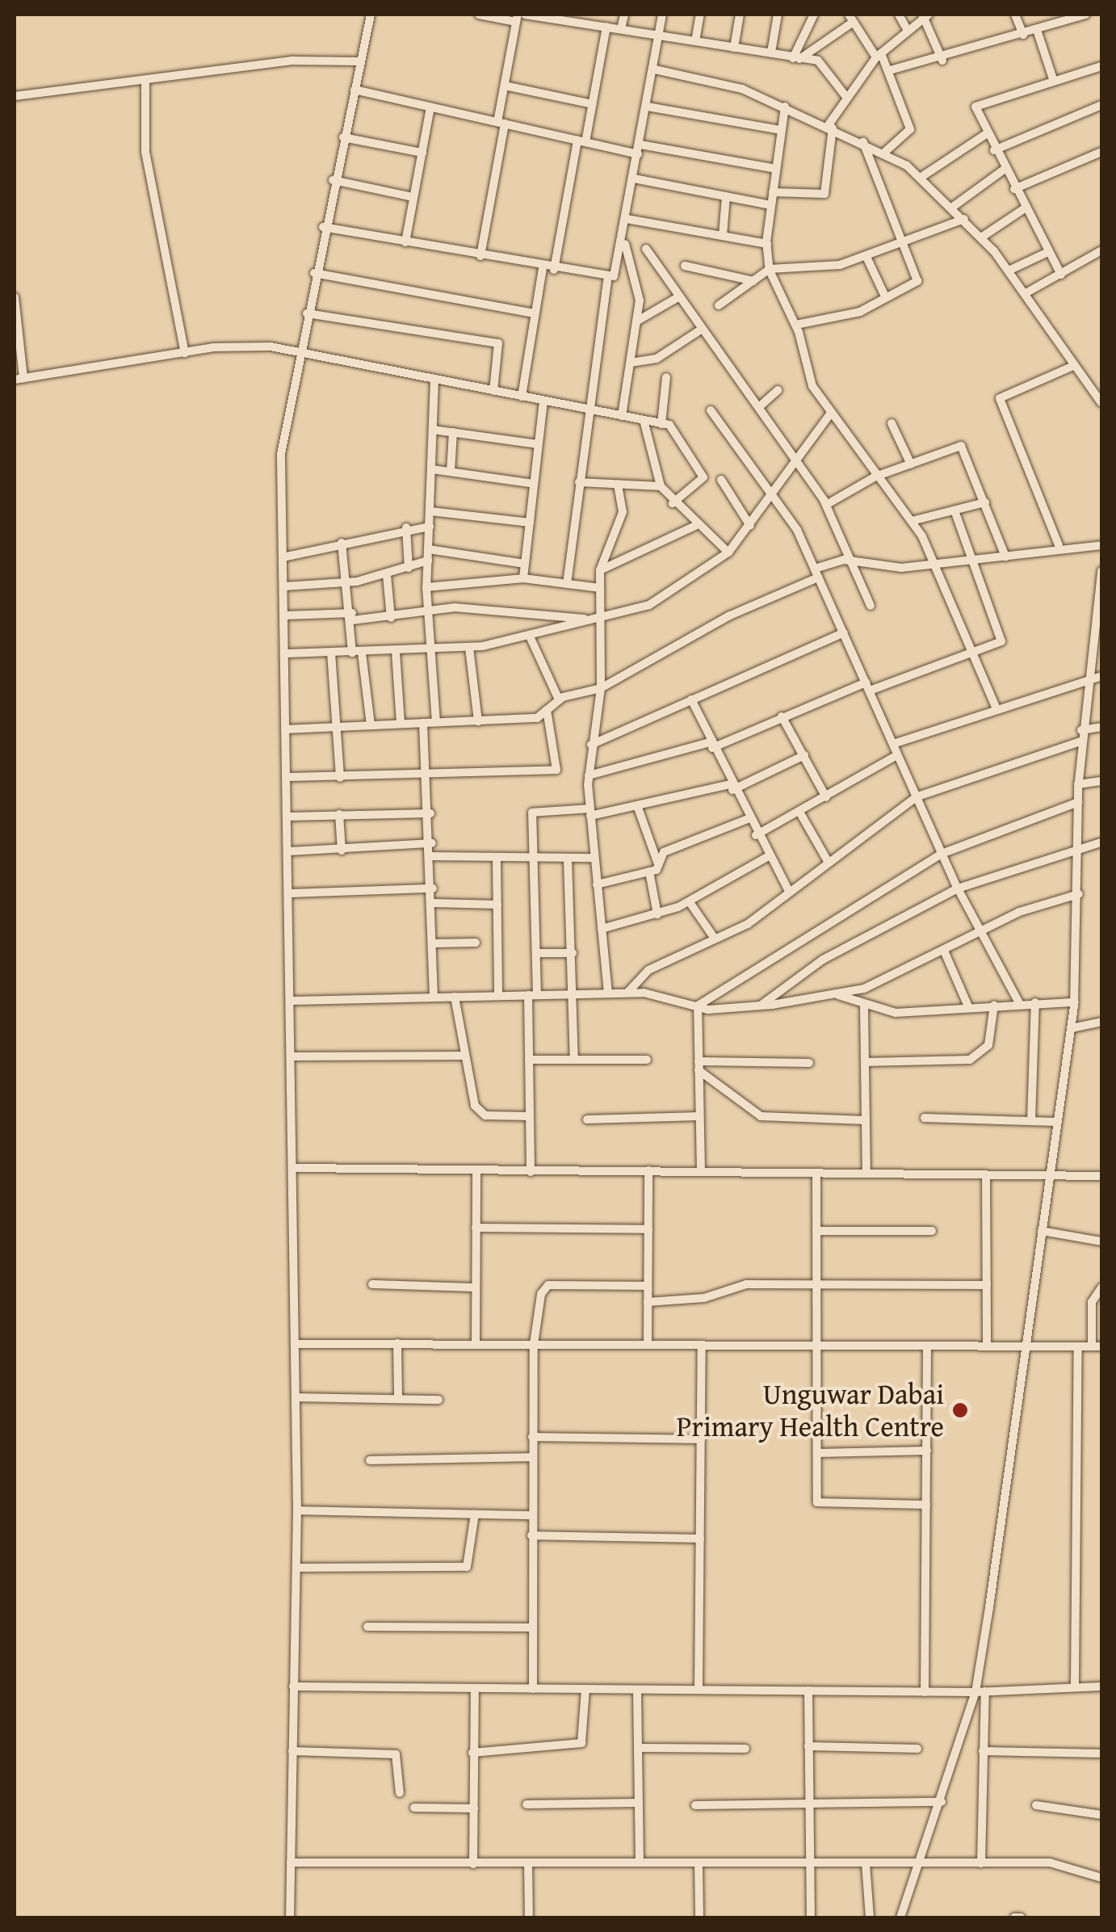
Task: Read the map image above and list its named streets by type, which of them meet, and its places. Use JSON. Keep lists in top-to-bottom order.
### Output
{
  "places": ["Unguwar Dabai Primary Health Centre"]
}
